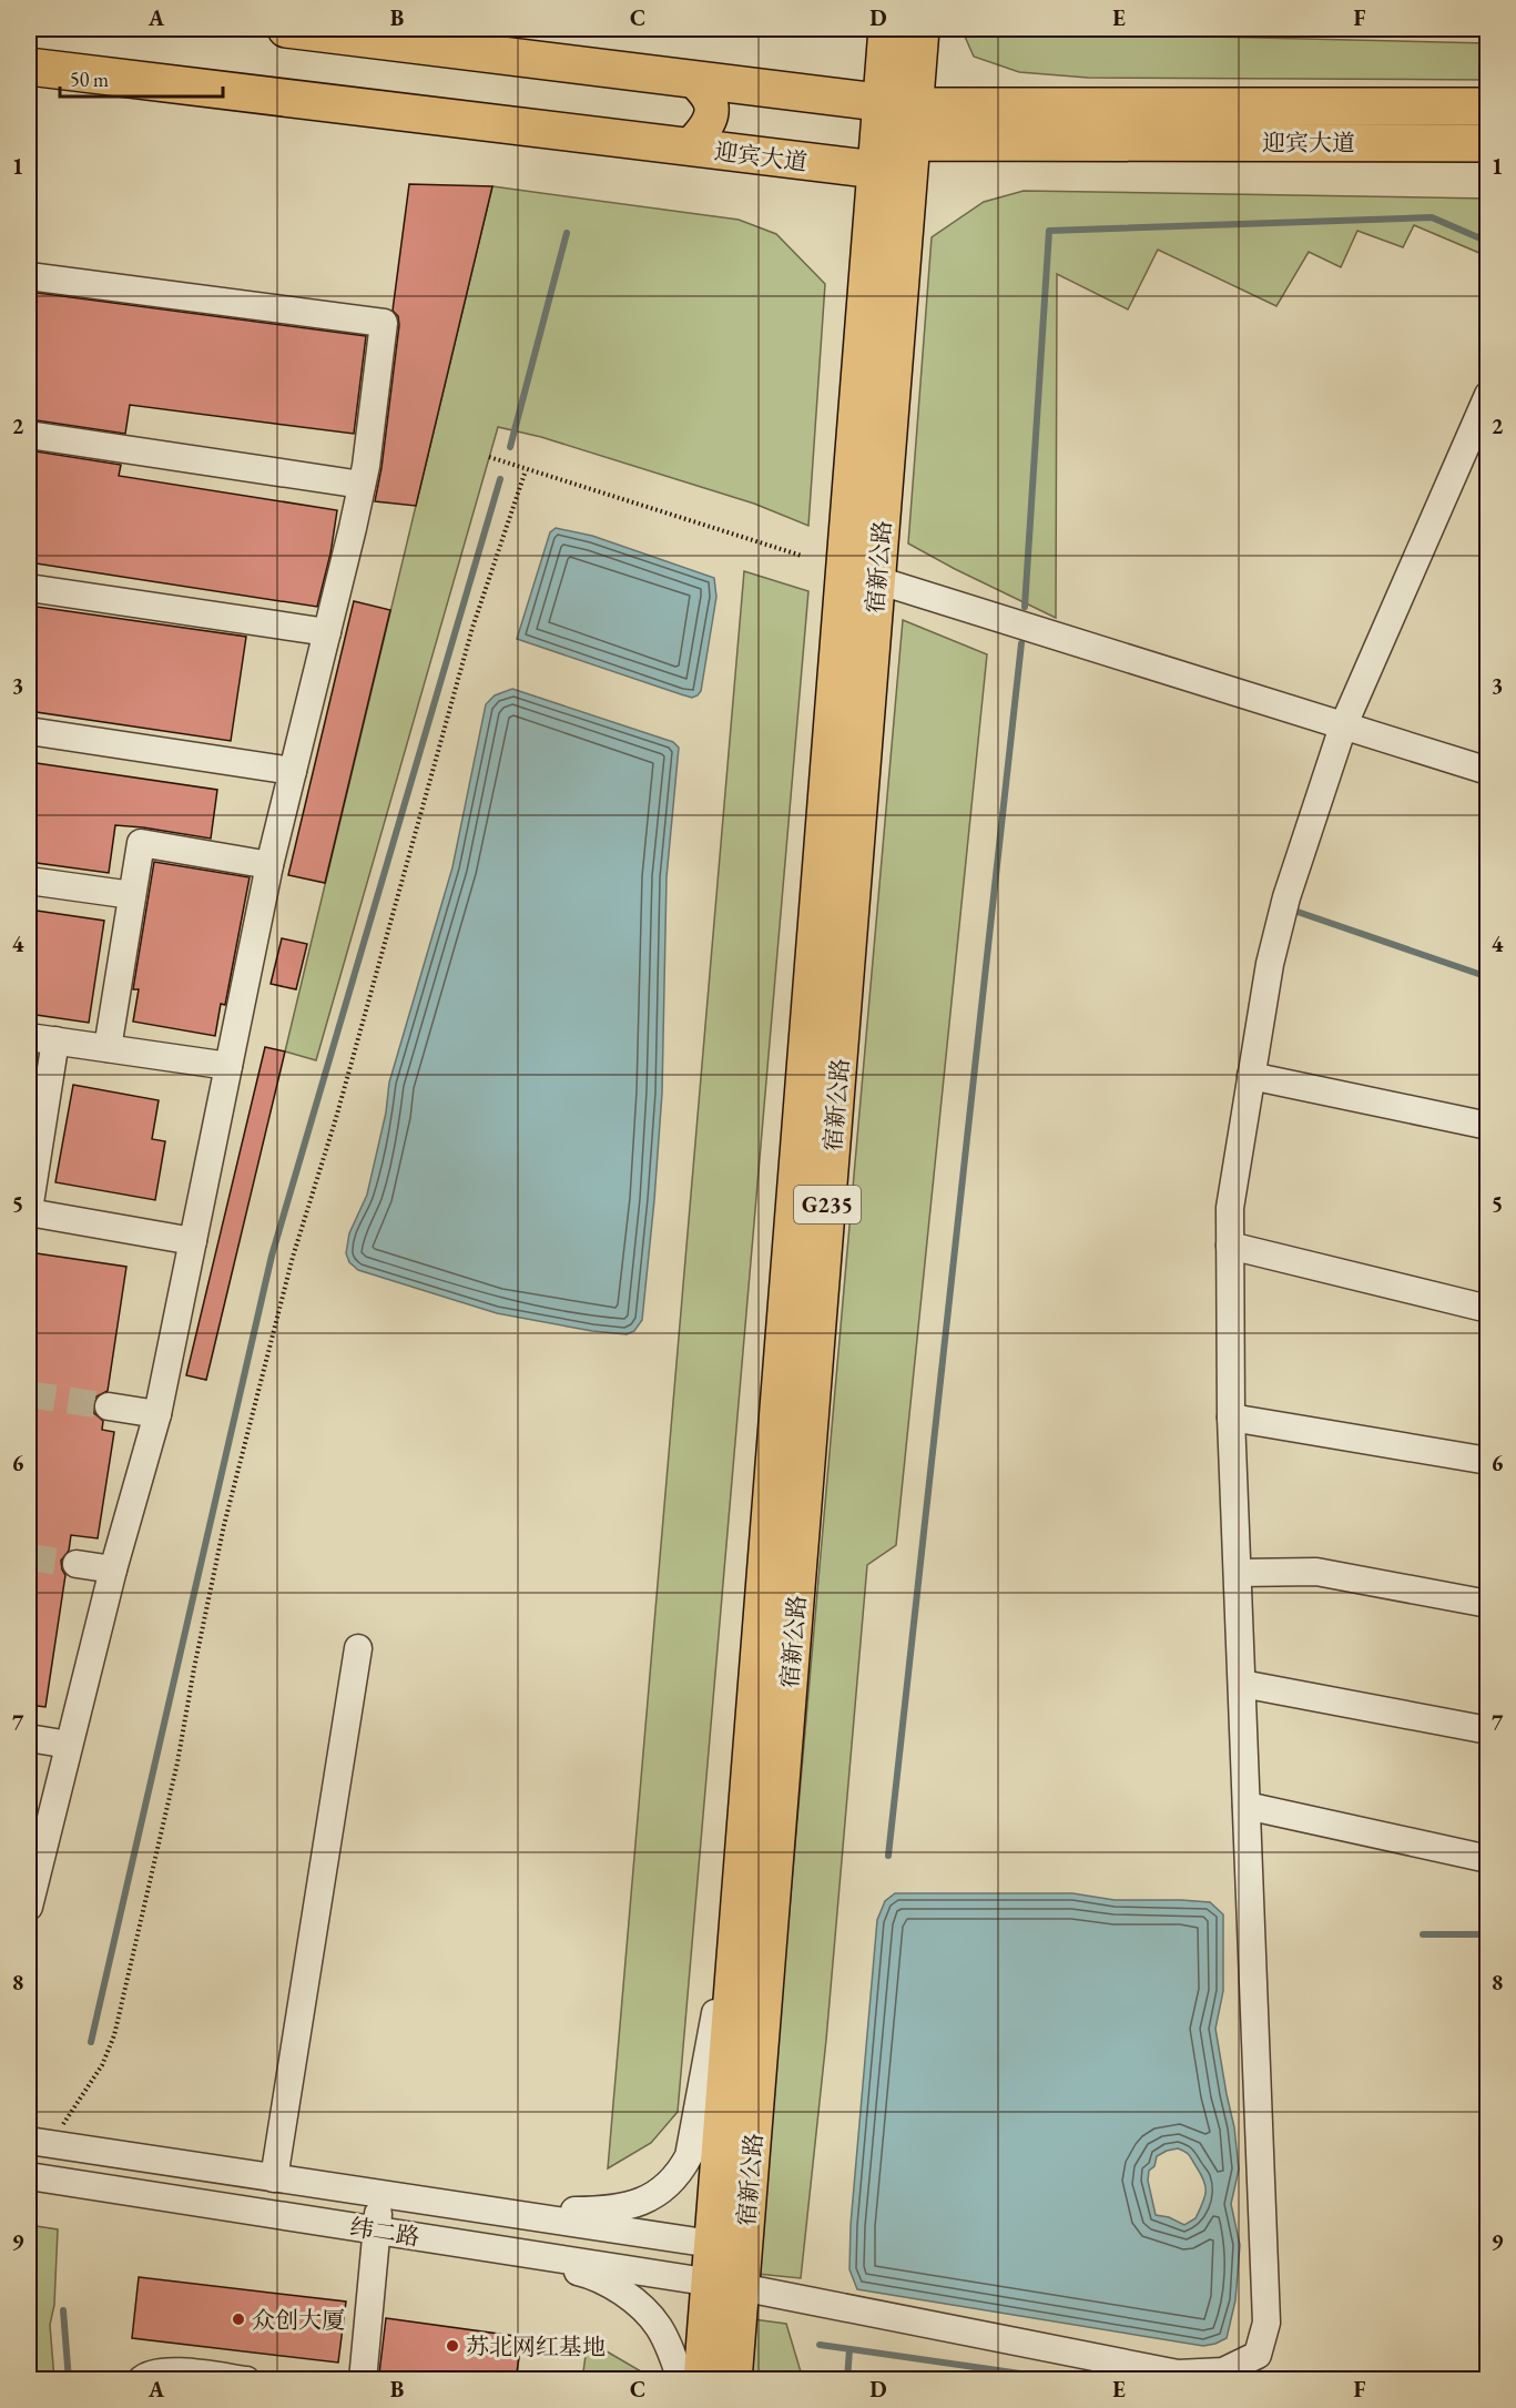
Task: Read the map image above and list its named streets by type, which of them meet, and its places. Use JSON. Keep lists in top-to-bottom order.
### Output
{
  "streets": {
    "highway": ["迎宾大道", "宿新公路", "G235"],
    "street": ["纬二路"]
  },
  "crossings": [
    ["迎宾大道", "宿新公路"],
    ["宿新公路", "纬二路"]
  ],
  "places": ["众创大厦", "苏北网红基地"],
  "scale_bar": "50 m",
  "grid": {
    "columns": [
      "A",
      "B",
      "C",
      "D",
      "E",
      "F"
    ],
    "rows": [
      "1",
      "2",
      "3",
      "4",
      "5",
      "6",
      "7",
      "8",
      "9"
    ]
  }
}
